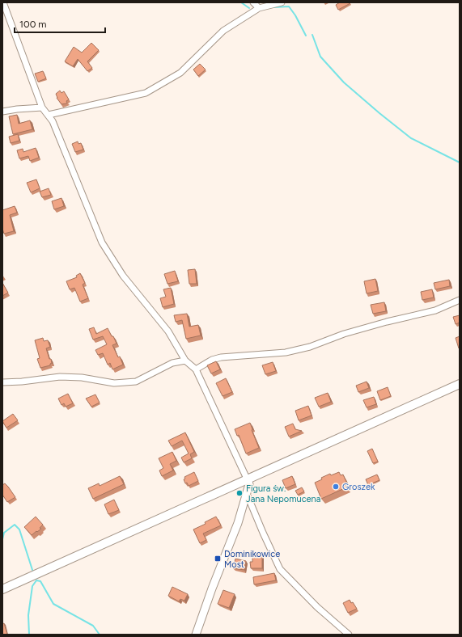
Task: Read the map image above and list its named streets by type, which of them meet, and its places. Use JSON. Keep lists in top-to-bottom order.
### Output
{
  "places": {
    "other": ["Groszek", "Figura św. Jana Nepomucena"],
    "transit": ["Dominikowice Most"]
  },
  "scale_bar": "100 m"
}
